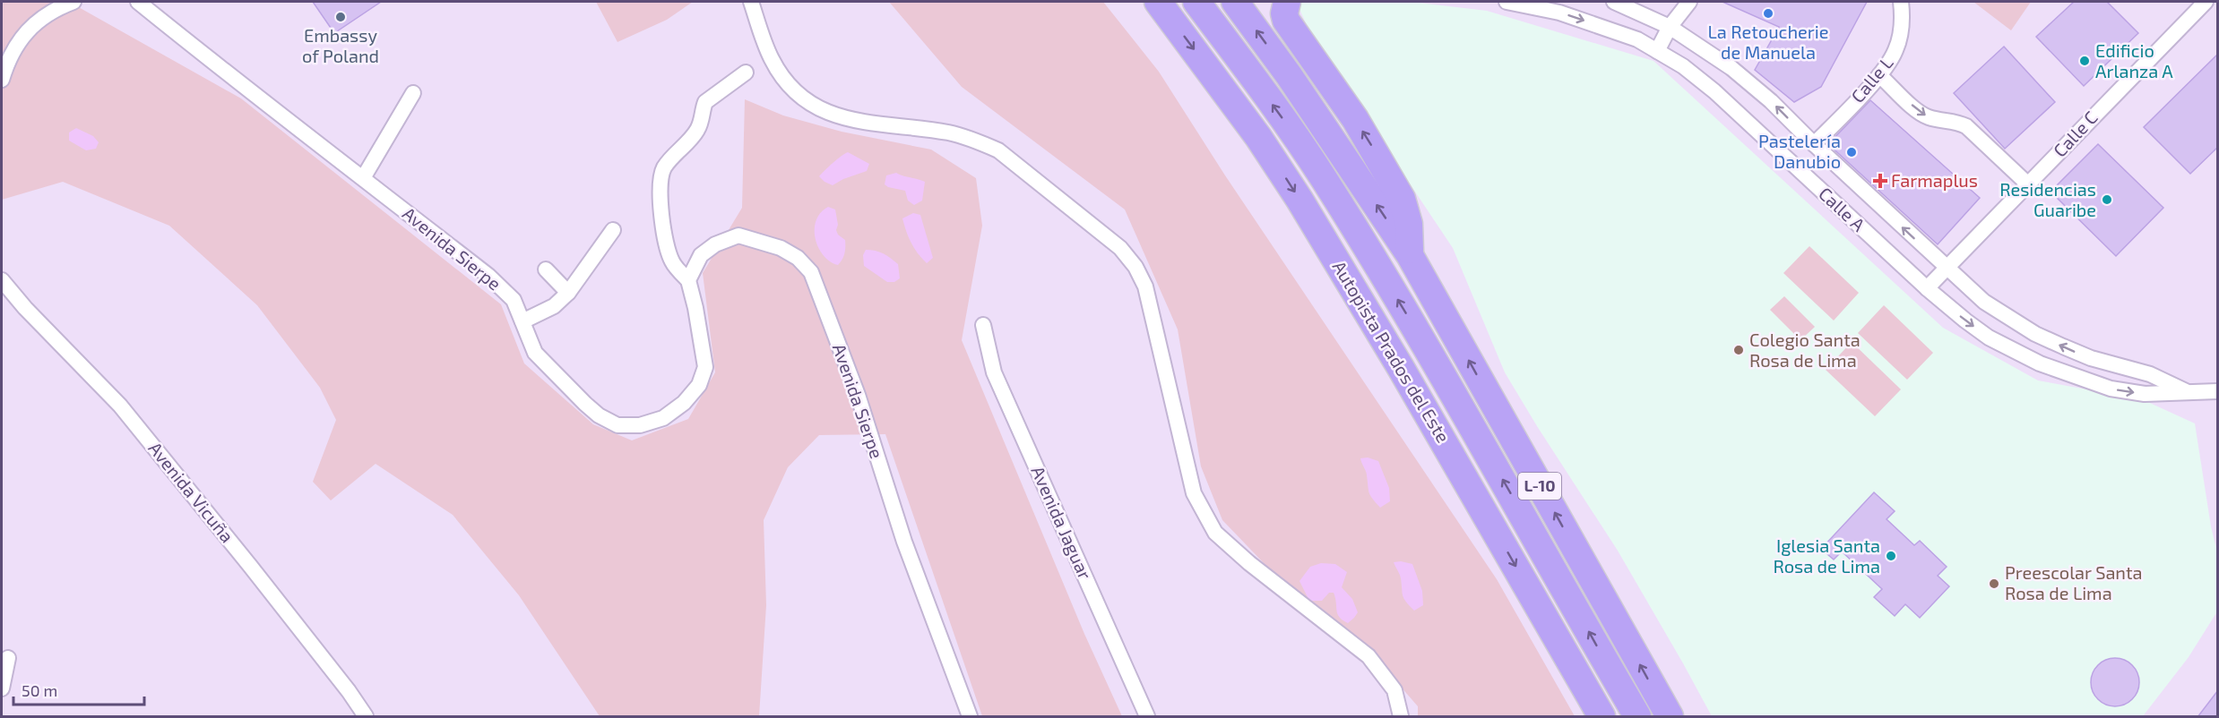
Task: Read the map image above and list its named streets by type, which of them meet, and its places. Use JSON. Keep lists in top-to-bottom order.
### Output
{
  "streets": {
    "highway": ["Autopista Prados del Este", "L-10"],
    "street": [
      "Calle L",
      "Calle C",
      "Calle A",
      "Avenida Sierpe",
      "Avenida Vicuña",
      "Avenida Jaguar"
    ]
  },
  "crossings": [
    ["Calle L", "Calle A"],
    ["Calle C", "Calle A"]
  ],
  "places": {
    "other": [
      "La Retoucherie de Manuela",
      "Embassy of Poland",
      "Edificio Arlanza A",
      "Pastelería Danubio",
      "Residencias Guaribe",
      "Colegio Santa Rosa de Lima",
      "Iglesia Santa Rosa de Lima",
      "Preescolar Santa Rosa de Lima"
    ],
    "health": ["Farmaplus"]
  },
  "scale_bar": "50 m"
}
